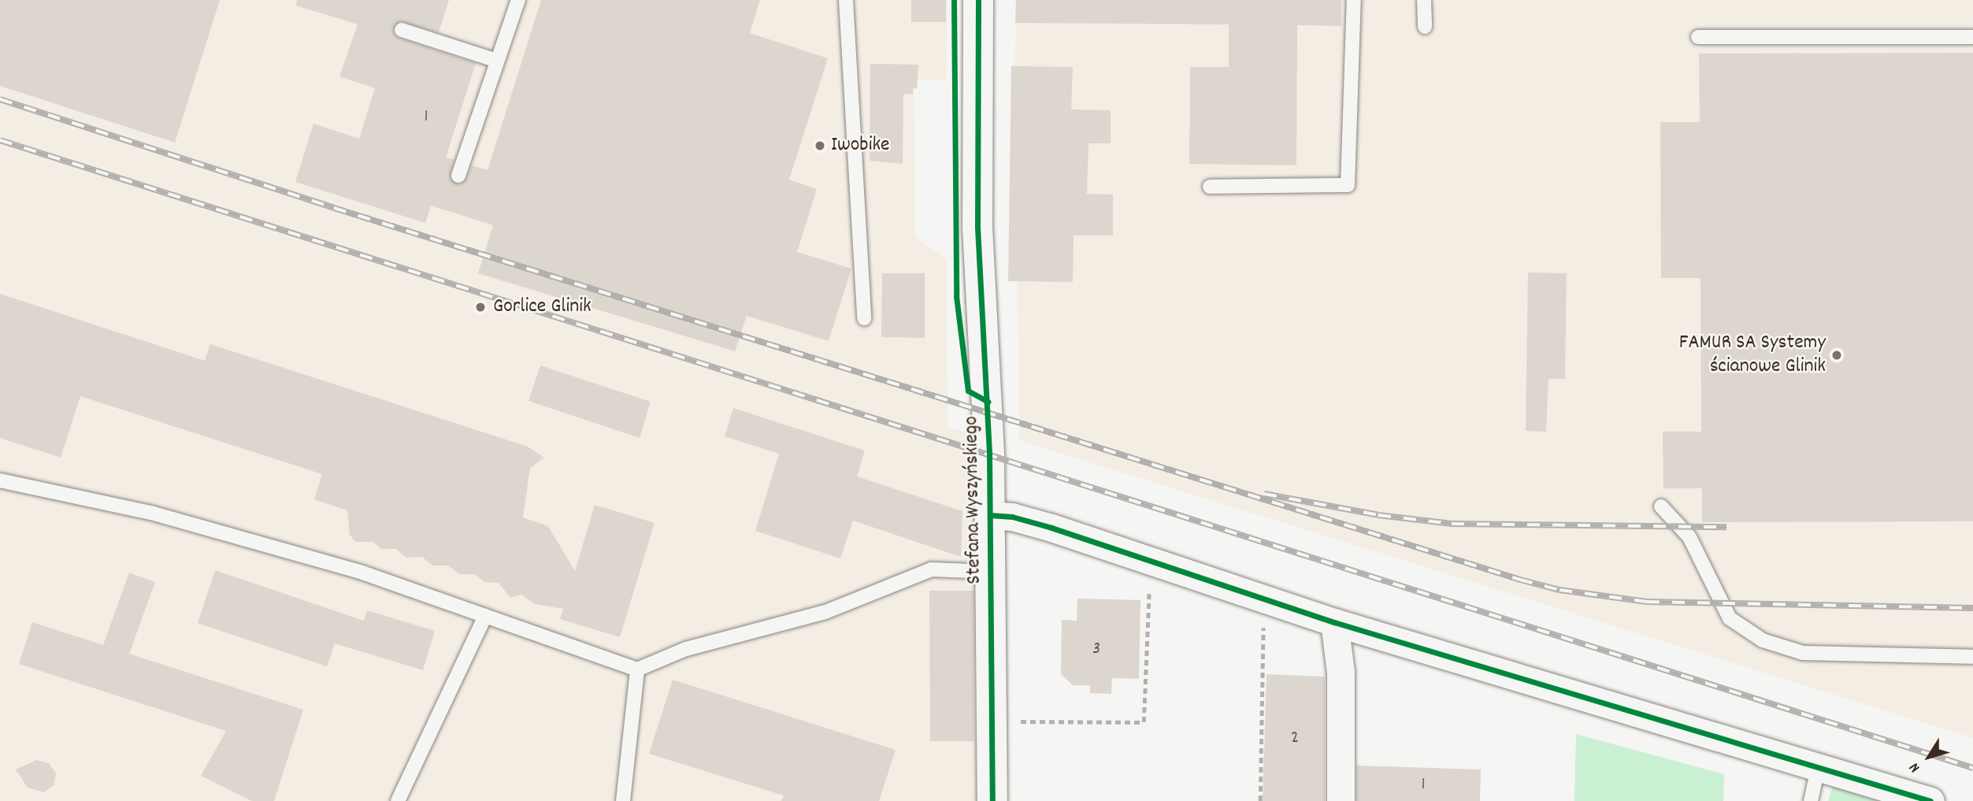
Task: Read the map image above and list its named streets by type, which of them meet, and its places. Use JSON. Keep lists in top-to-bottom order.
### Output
{
  "streets": {
    "street": ["Stefana Wyszyńskiego"]
  },
  "places": ["Iwobike", "Gorlice Glinik", "FAMUR SA Systemy ścianowe Glinik"],
  "house_numbers": [
    "1",
    "3",
    "2",
    "1"
  ],
  "north": "bottom left"
}
